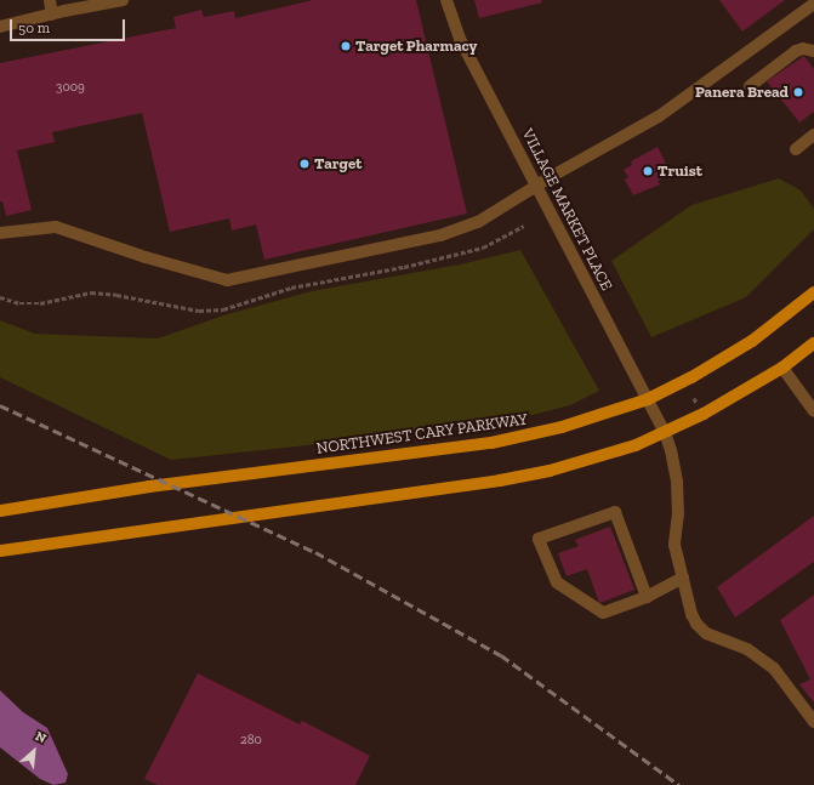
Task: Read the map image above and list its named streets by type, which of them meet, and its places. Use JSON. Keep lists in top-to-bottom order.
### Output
{
  "streets": {
    "main road": ["NORTHWEST CARY PARKWAY"],
    "street": ["VILLAGE MARKET PLACE"]
  },
  "crossings": [
    ["VILLAGE MARKET PLACE", "NORTHWEST CARY PARKWAY"]
  ],
  "places": [
    "Target Pharmacy",
    "Panera Bread",
    "Target",
    "Truist"
  ],
  "house_numbers": ["3009", "280"],
  "scale_bar": "50 m",
  "north": "top right"
}
